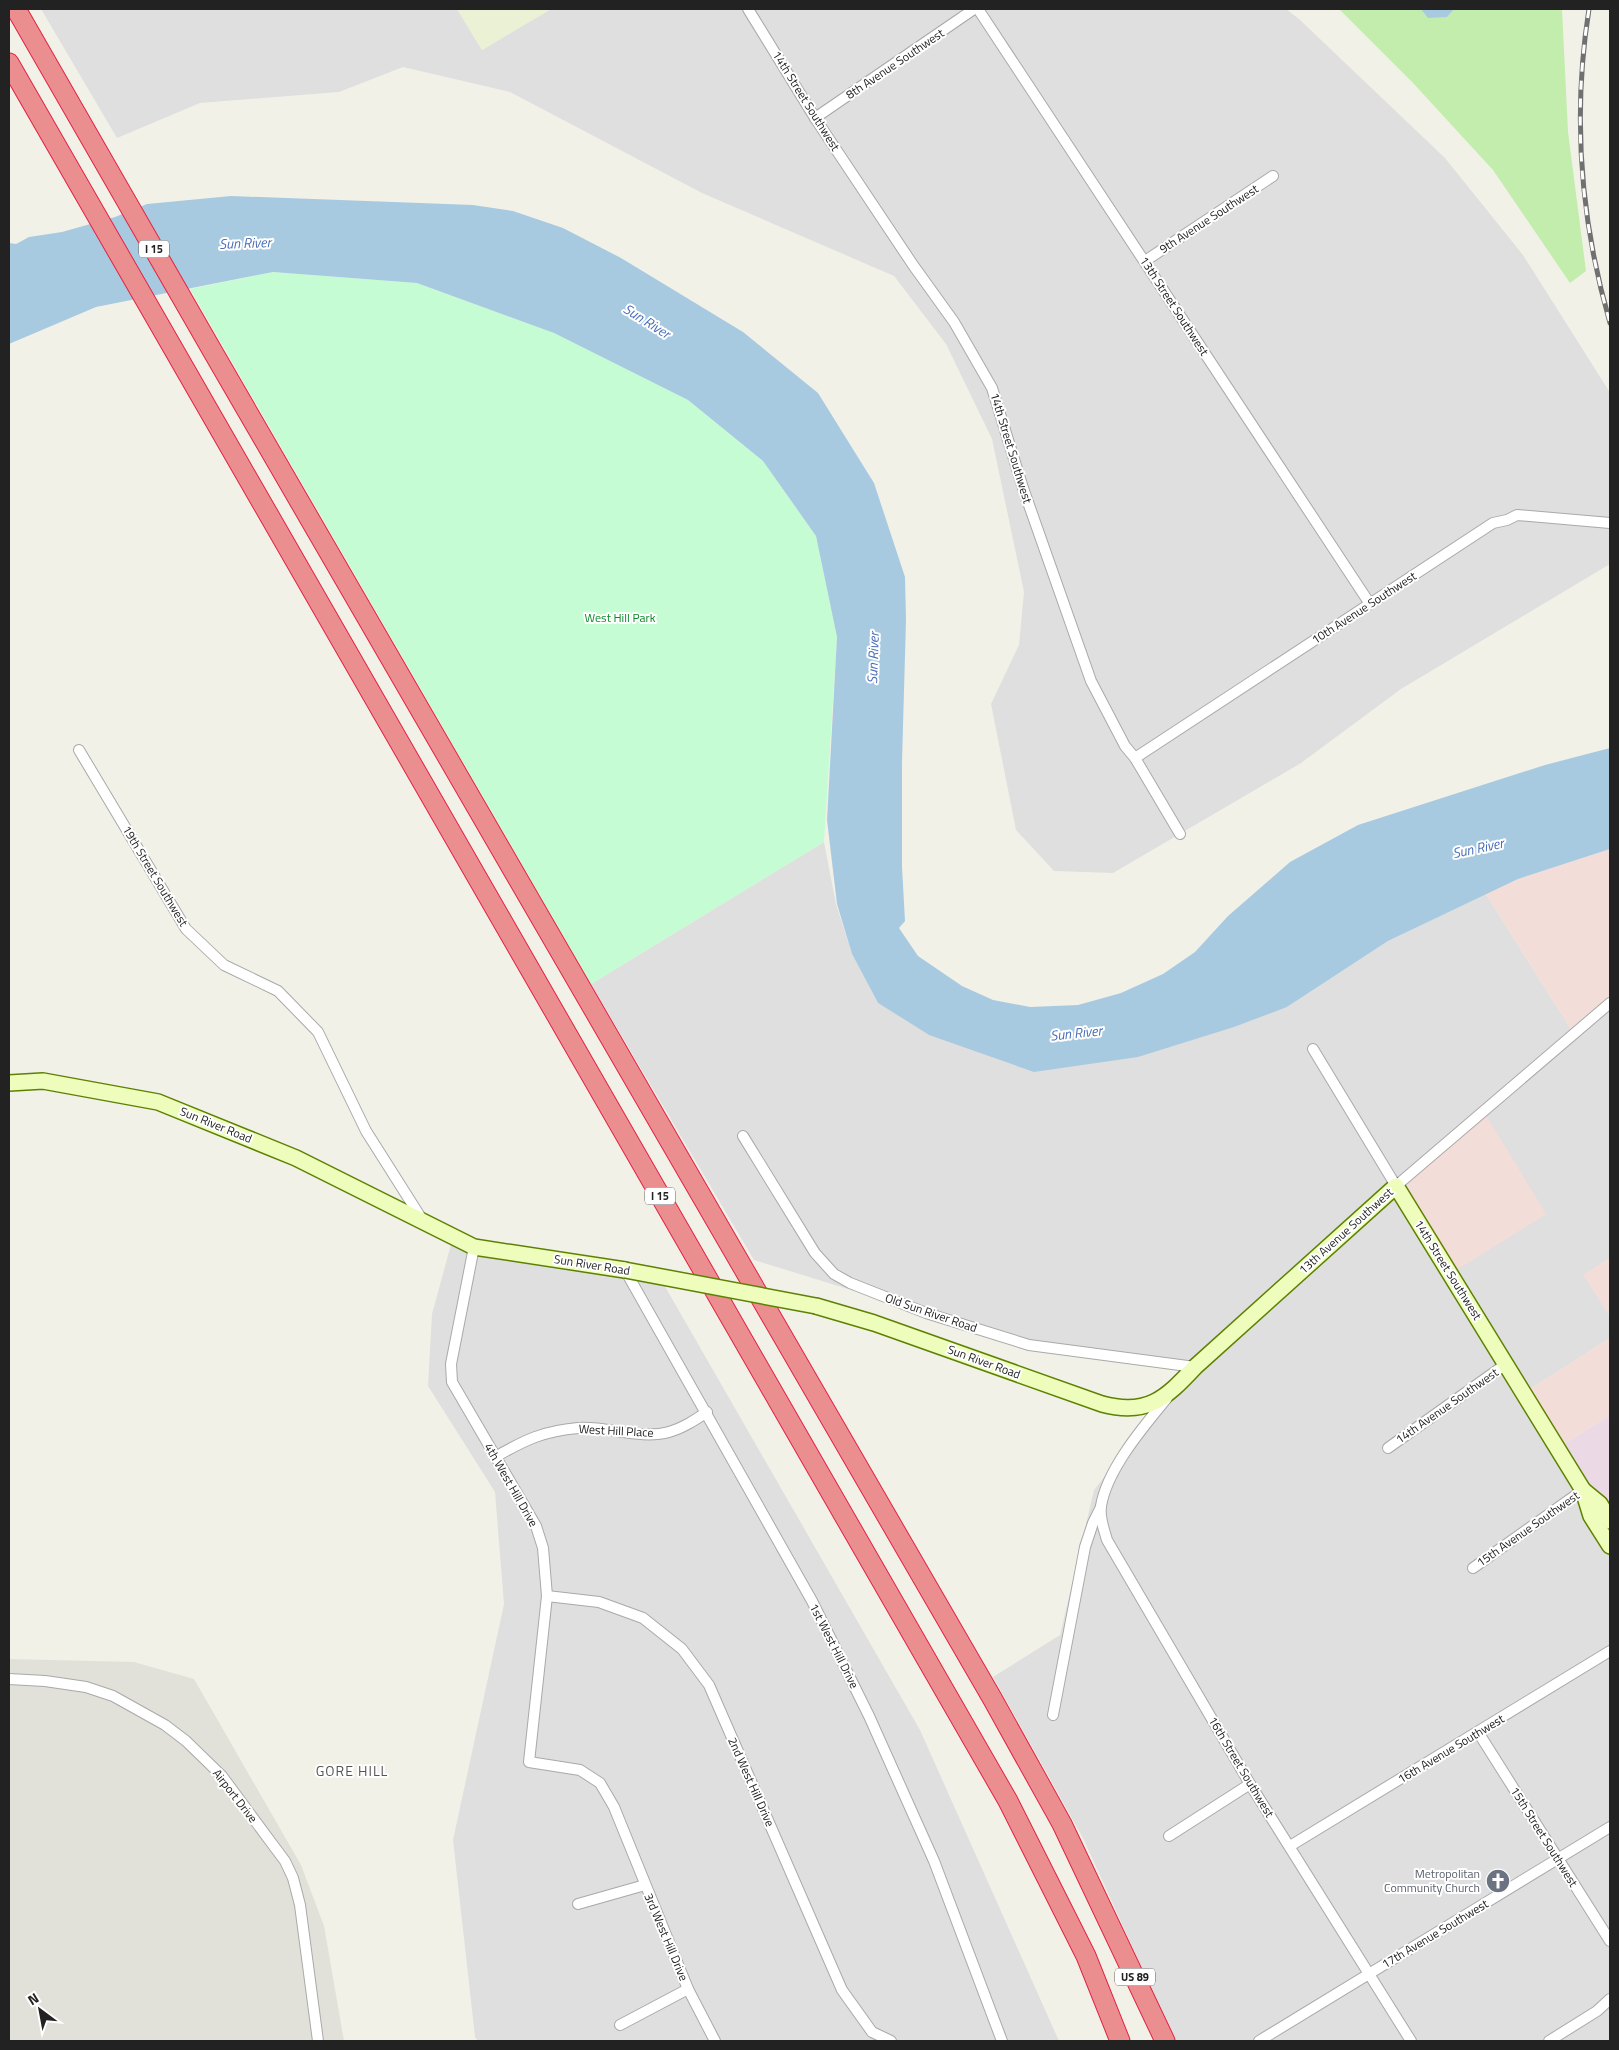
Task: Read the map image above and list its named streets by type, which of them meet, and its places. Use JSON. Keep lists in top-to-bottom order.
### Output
{
  "streets": {
    "highway": ["I 15", "US 89"],
    "street": [
      "8th Avenue Southwest",
      "14th Street Southwest",
      "9th Avenue Southwest",
      "13th Street Southwest",
      "10th Avenue Southwest",
      "19th Street Southwest",
      "Sun River Road",
      "13th Avenue Southwest",
      "Old Sun River Road",
      "14th Avenue Southwest",
      "West Hill Place",
      "4th West Hill Drive",
      "15th Avenue Southwest",
      "1st West Hill Drive",
      "16th Avenue Southwest",
      "16th Street Southwest",
      "2nd West Hill Drive",
      "Airport Drive",
      "15th Street Southwest",
      "17th Avenue Southwest",
      "3rd West Hill Drive"
    ]
  },
  "crossings": [
    ["8th Avenue Southwest", "14th Street Southwest"],
    ["14th Street Southwest", "10th Avenue Southwest"],
    ["14th Street Southwest", "13th Avenue Southwest"],
    ["14th Street Southwest", "14th Avenue Southwest"],
    ["14th Street Southwest", "15th Avenue Southwest"],
    ["9th Avenue Southwest", "13th Street Southwest"],
    ["I 15", "US 89"],
    ["13th Street Southwest", "10th Avenue Southwest"],
    ["19th Street Southwest", "Sun River Road"],
    ["Sun River Road", "13th Avenue Southwest"],
    ["Sun River Road", "4th West Hill Drive"],
    ["Sun River Road", "1st West Hill Drive"],
    ["13th Avenue Southwest", "Old Sun River Road"],
    ["13th Avenue Southwest", "16th Street Southwest"],
    ["West Hill Place", "4th West Hill Drive"],
    ["West Hill Place", "1st West Hill Drive"],
    ["4th West Hill Drive", "2nd West Hill Drive"],
    ["4th West Hill Drive", "3rd West Hill Drive"],
    ["16th Avenue Southwest", "16th Street Southwest"],
    ["16th Avenue Southwest", "15th Street Southwest"],
    ["16th Street Southwest", "17th Avenue Southwest"],
    ["15th Street Southwest", "17th Avenue Southwest"]
  ],
  "districts": ["GORE HILL"],
  "water": ["Sun River"],
  "parks": ["West Hill Park"],
  "places": {
    "church": ["Metropolitan Community Church"]
  },
  "north": "top left"
}
